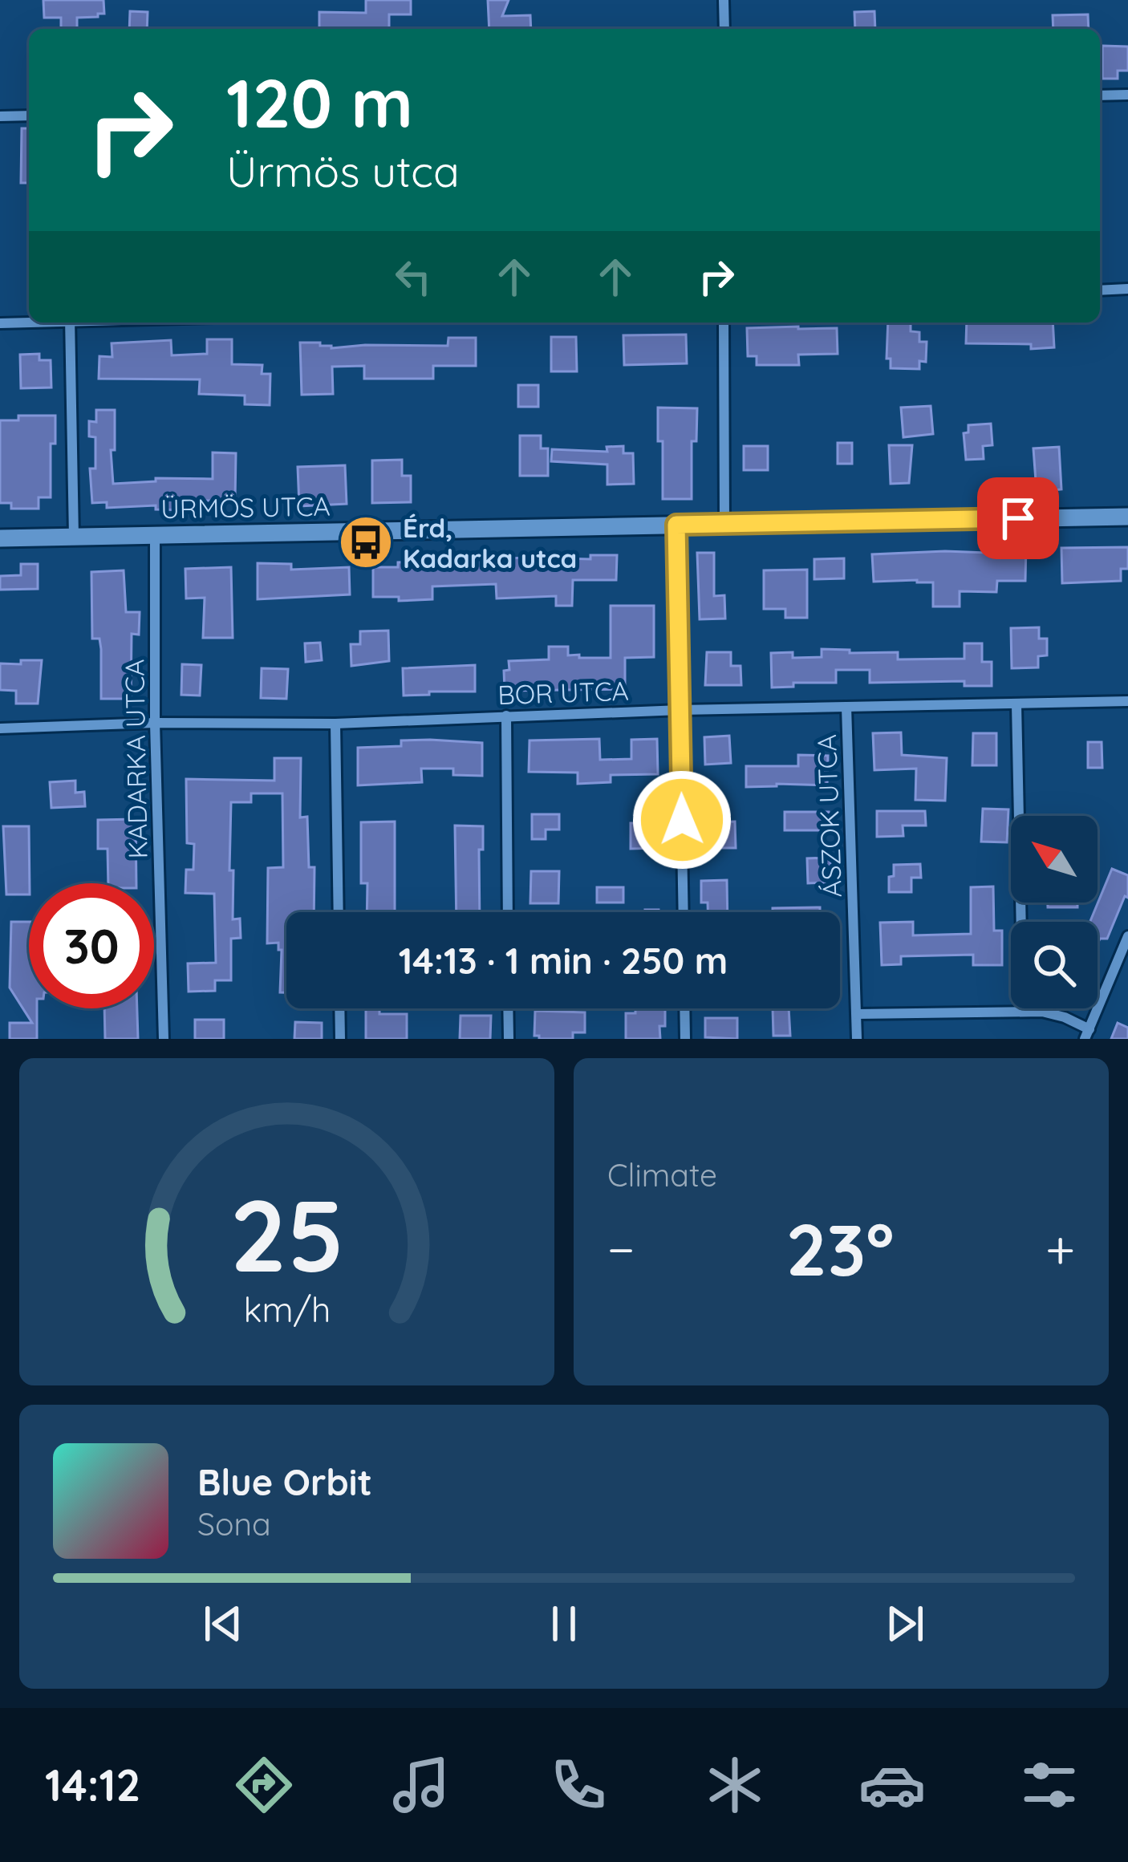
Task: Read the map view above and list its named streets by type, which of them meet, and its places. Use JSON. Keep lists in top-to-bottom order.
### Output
{
  "streets": {
    "street": [
      "ÜRMÖS UTCA",
      "BOR UTCA",
      "KADARKA UTCA",
      "ÁSZOK UTCA"
    ]
  },
  "crossings": [
    ["ÜRMÖS UTCA", "KADARKA UTCA"],
    ["BOR UTCA", "KADARKA UTCA"],
    ["BOR UTCA", "ÁSZOK UTCA"]
  ],
  "places": {
    "bus stop": ["Érd, Kadarka utca"]
  },
  "north": "top left",
  "page": {
    "turn": ["120 m", "Ürmös utca"],
    "limit": "30",
    "trip": "14:13 · 1 min · 250 m",
    "tile": "Climate",
    "heat": ["−", "23°", "+"],
    "song": ["Blue Orbit", "Sona"],
    "tabs": "14:12",
    "gauge": ["25", "km/h"]
  }
}
